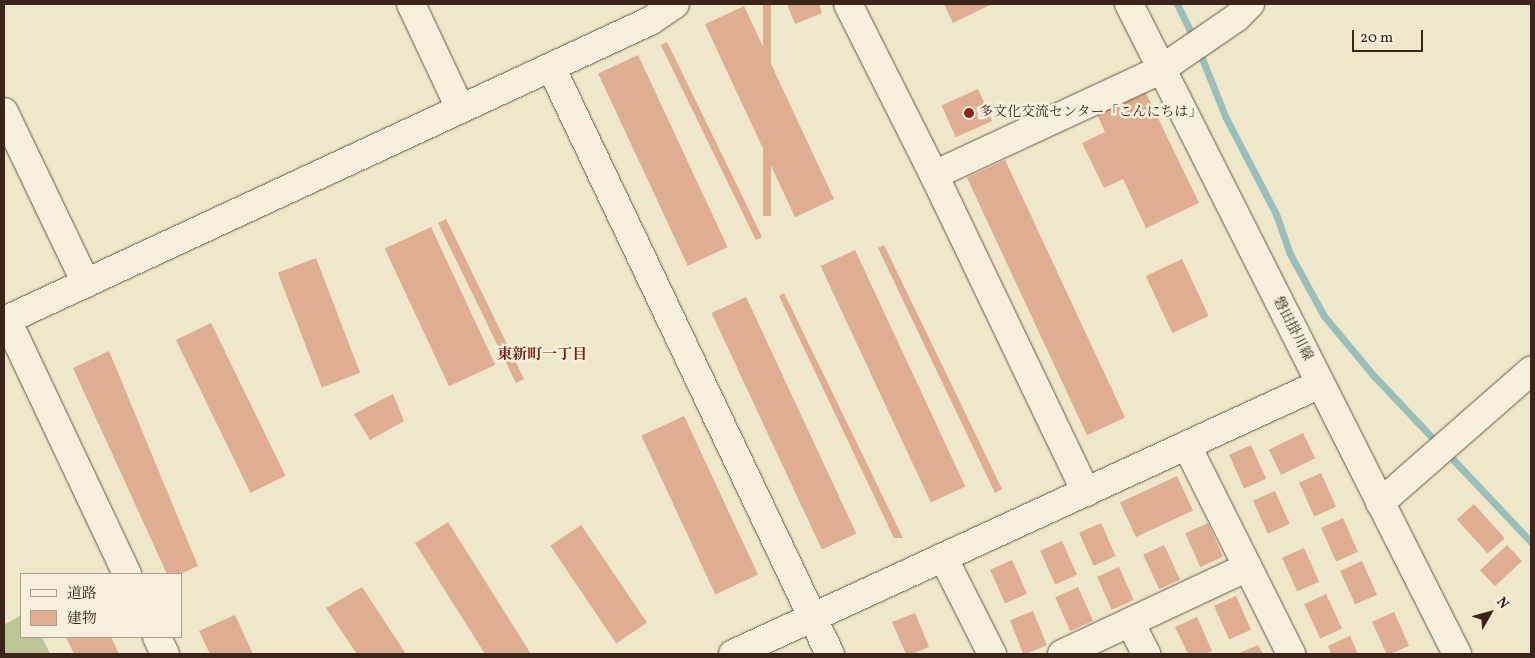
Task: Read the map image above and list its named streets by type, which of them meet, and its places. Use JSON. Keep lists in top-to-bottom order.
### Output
{
  "streets": {
    "street": ["磐田掛川線"]
  },
  "districts": ["東新町一丁目"],
  "places": ["多文化交流センター「こんにちは」"],
  "legend": ["道路", "建物"],
  "scale_bar": "20 m",
  "north": "top right"
}
